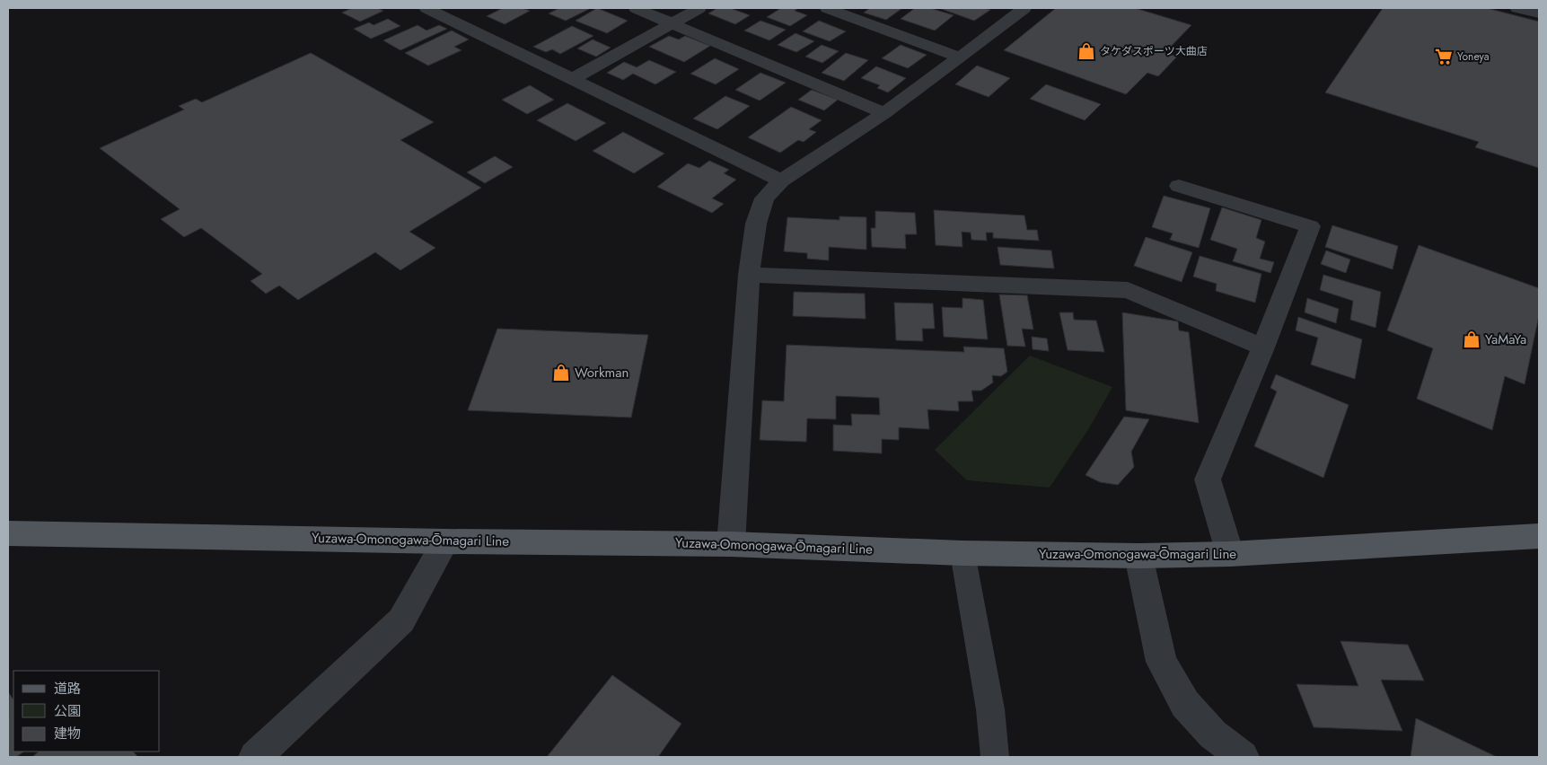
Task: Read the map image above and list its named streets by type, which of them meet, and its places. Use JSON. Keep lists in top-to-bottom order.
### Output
{
  "streets": {
    "main road": ["Yuzawa-Omonogawa-Ōmagari Line"]
  },
  "places": {
    "shop": ["タケダスポーツ大曲店", "YaMaYa", "Workman"],
    "supermarket": ["Yoneya"]
  },
  "legend": ["道路", "公園", "建物"]
}
